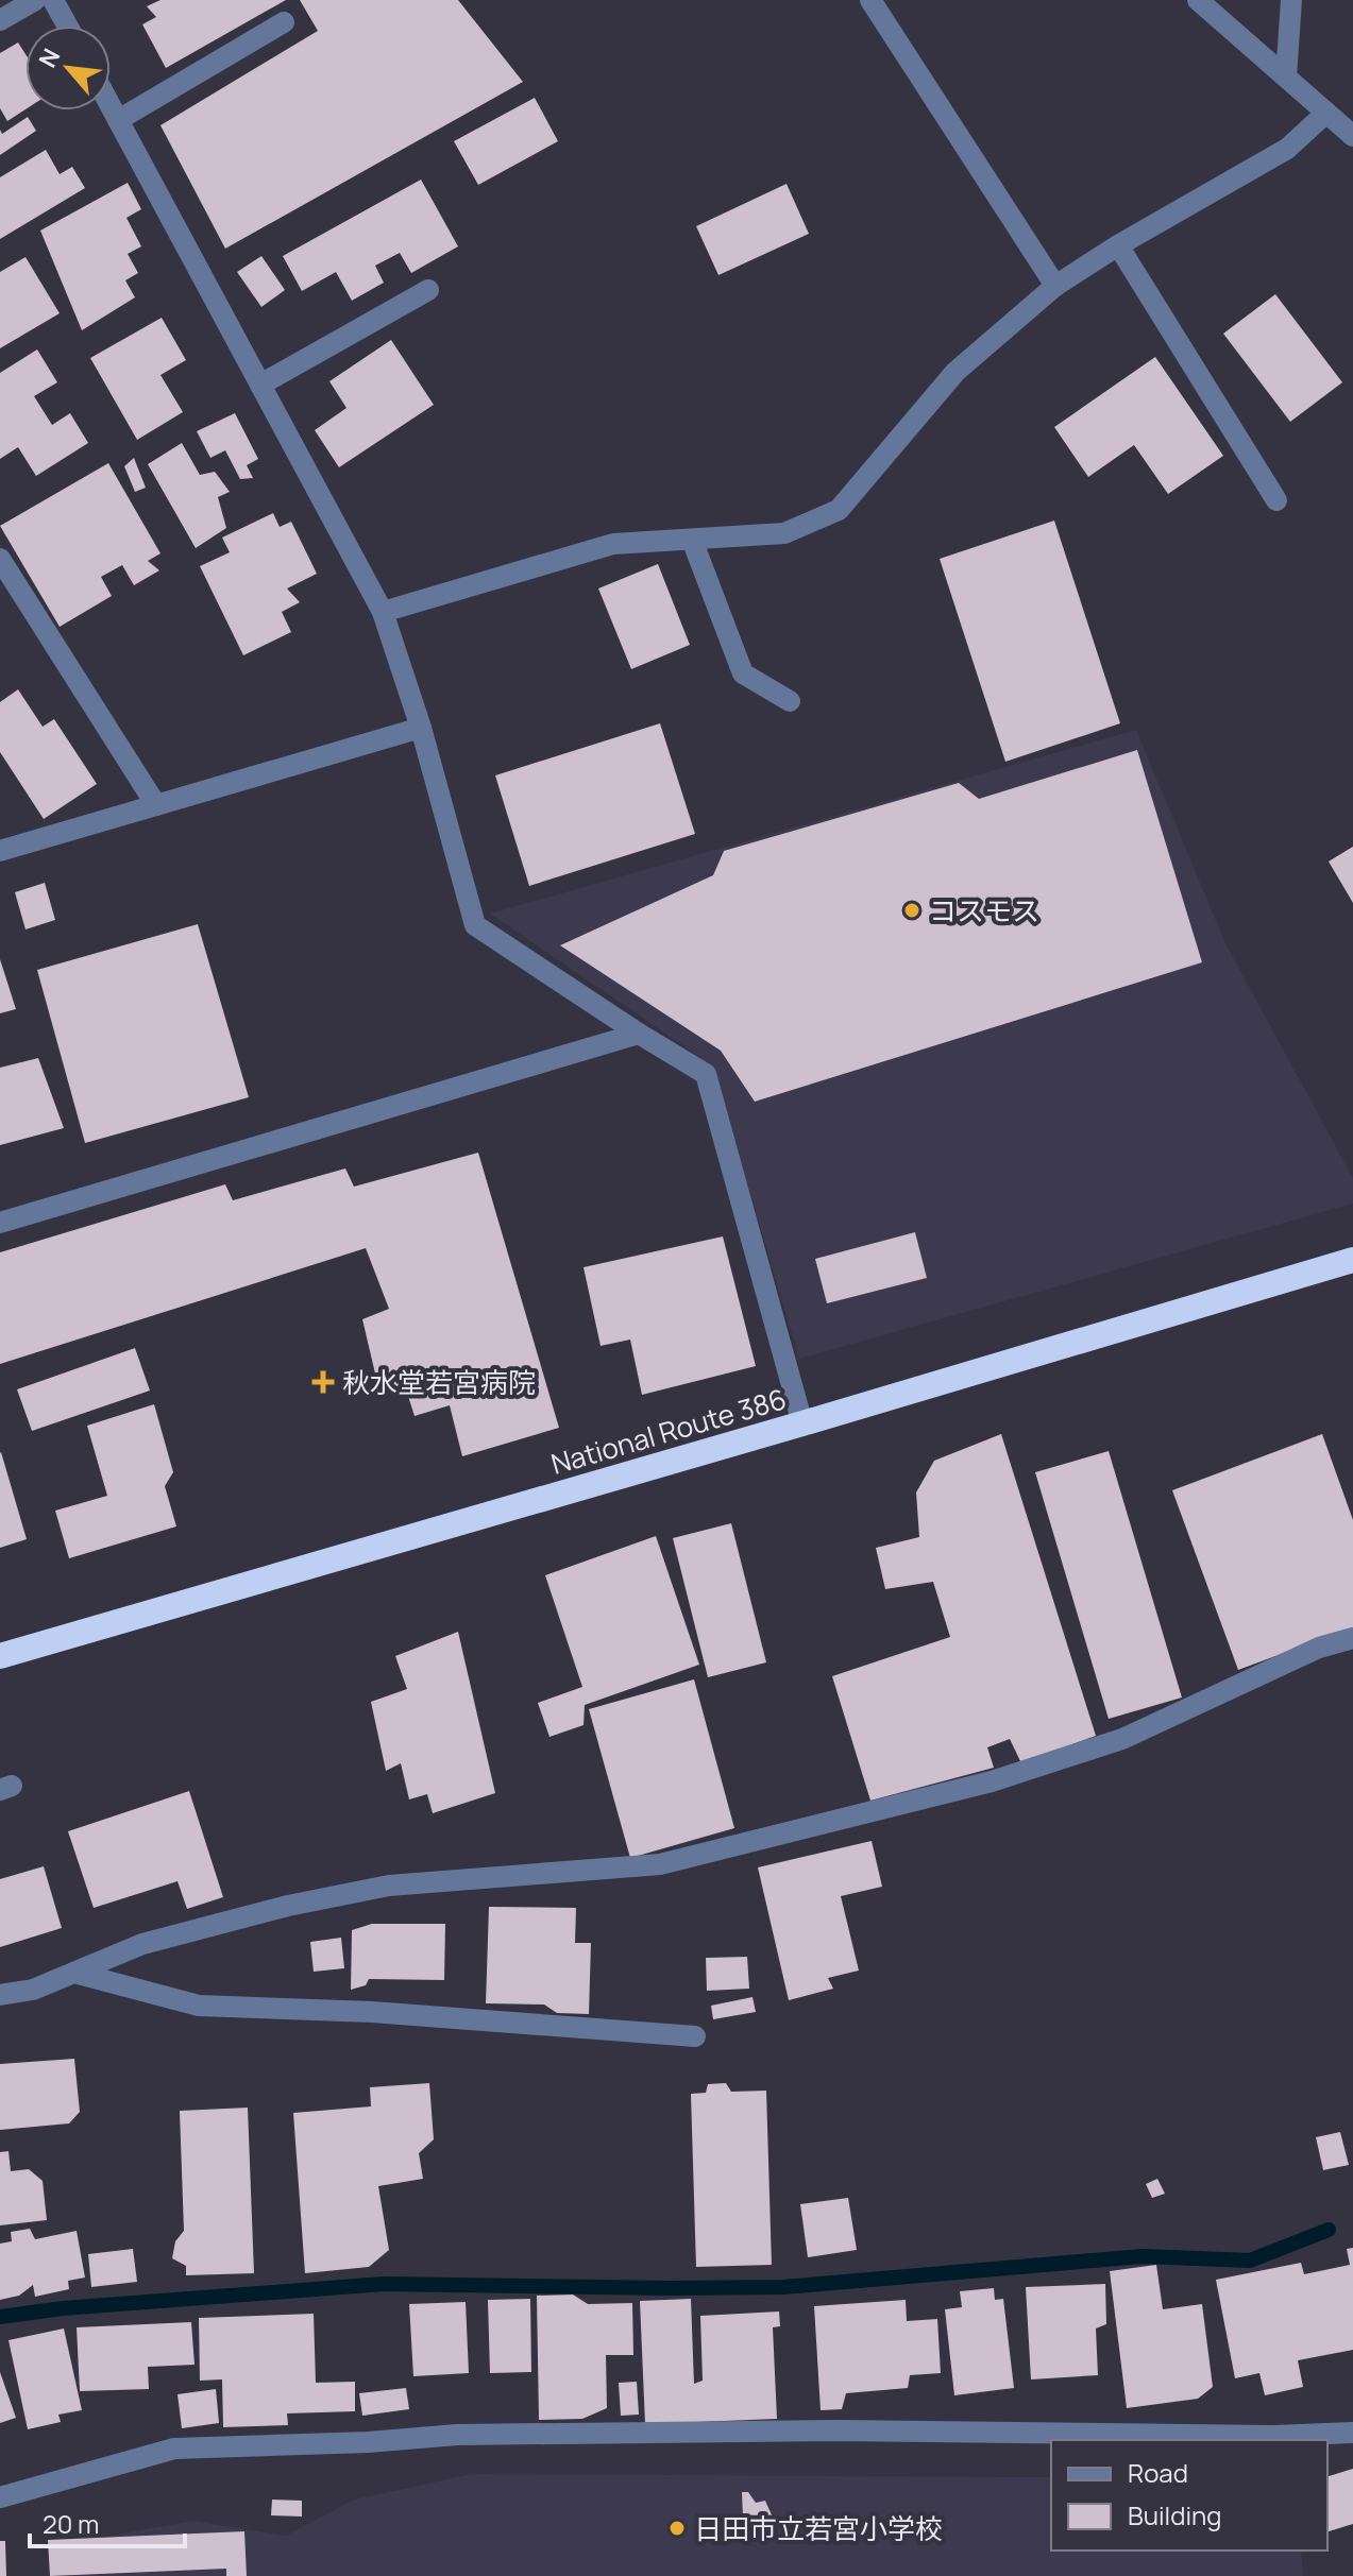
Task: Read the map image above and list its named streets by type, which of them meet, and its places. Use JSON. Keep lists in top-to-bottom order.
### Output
{
  "streets": {
    "highway": ["National Route 386"]
  },
  "places": {
    "other": ["コスモス", "日田市立若宮小学校"],
    "health": ["秋水堂若宮病院"]
  },
  "legend": ["Road", "Building"],
  "scale_bar": "20 m",
  "north": "top left"
}
